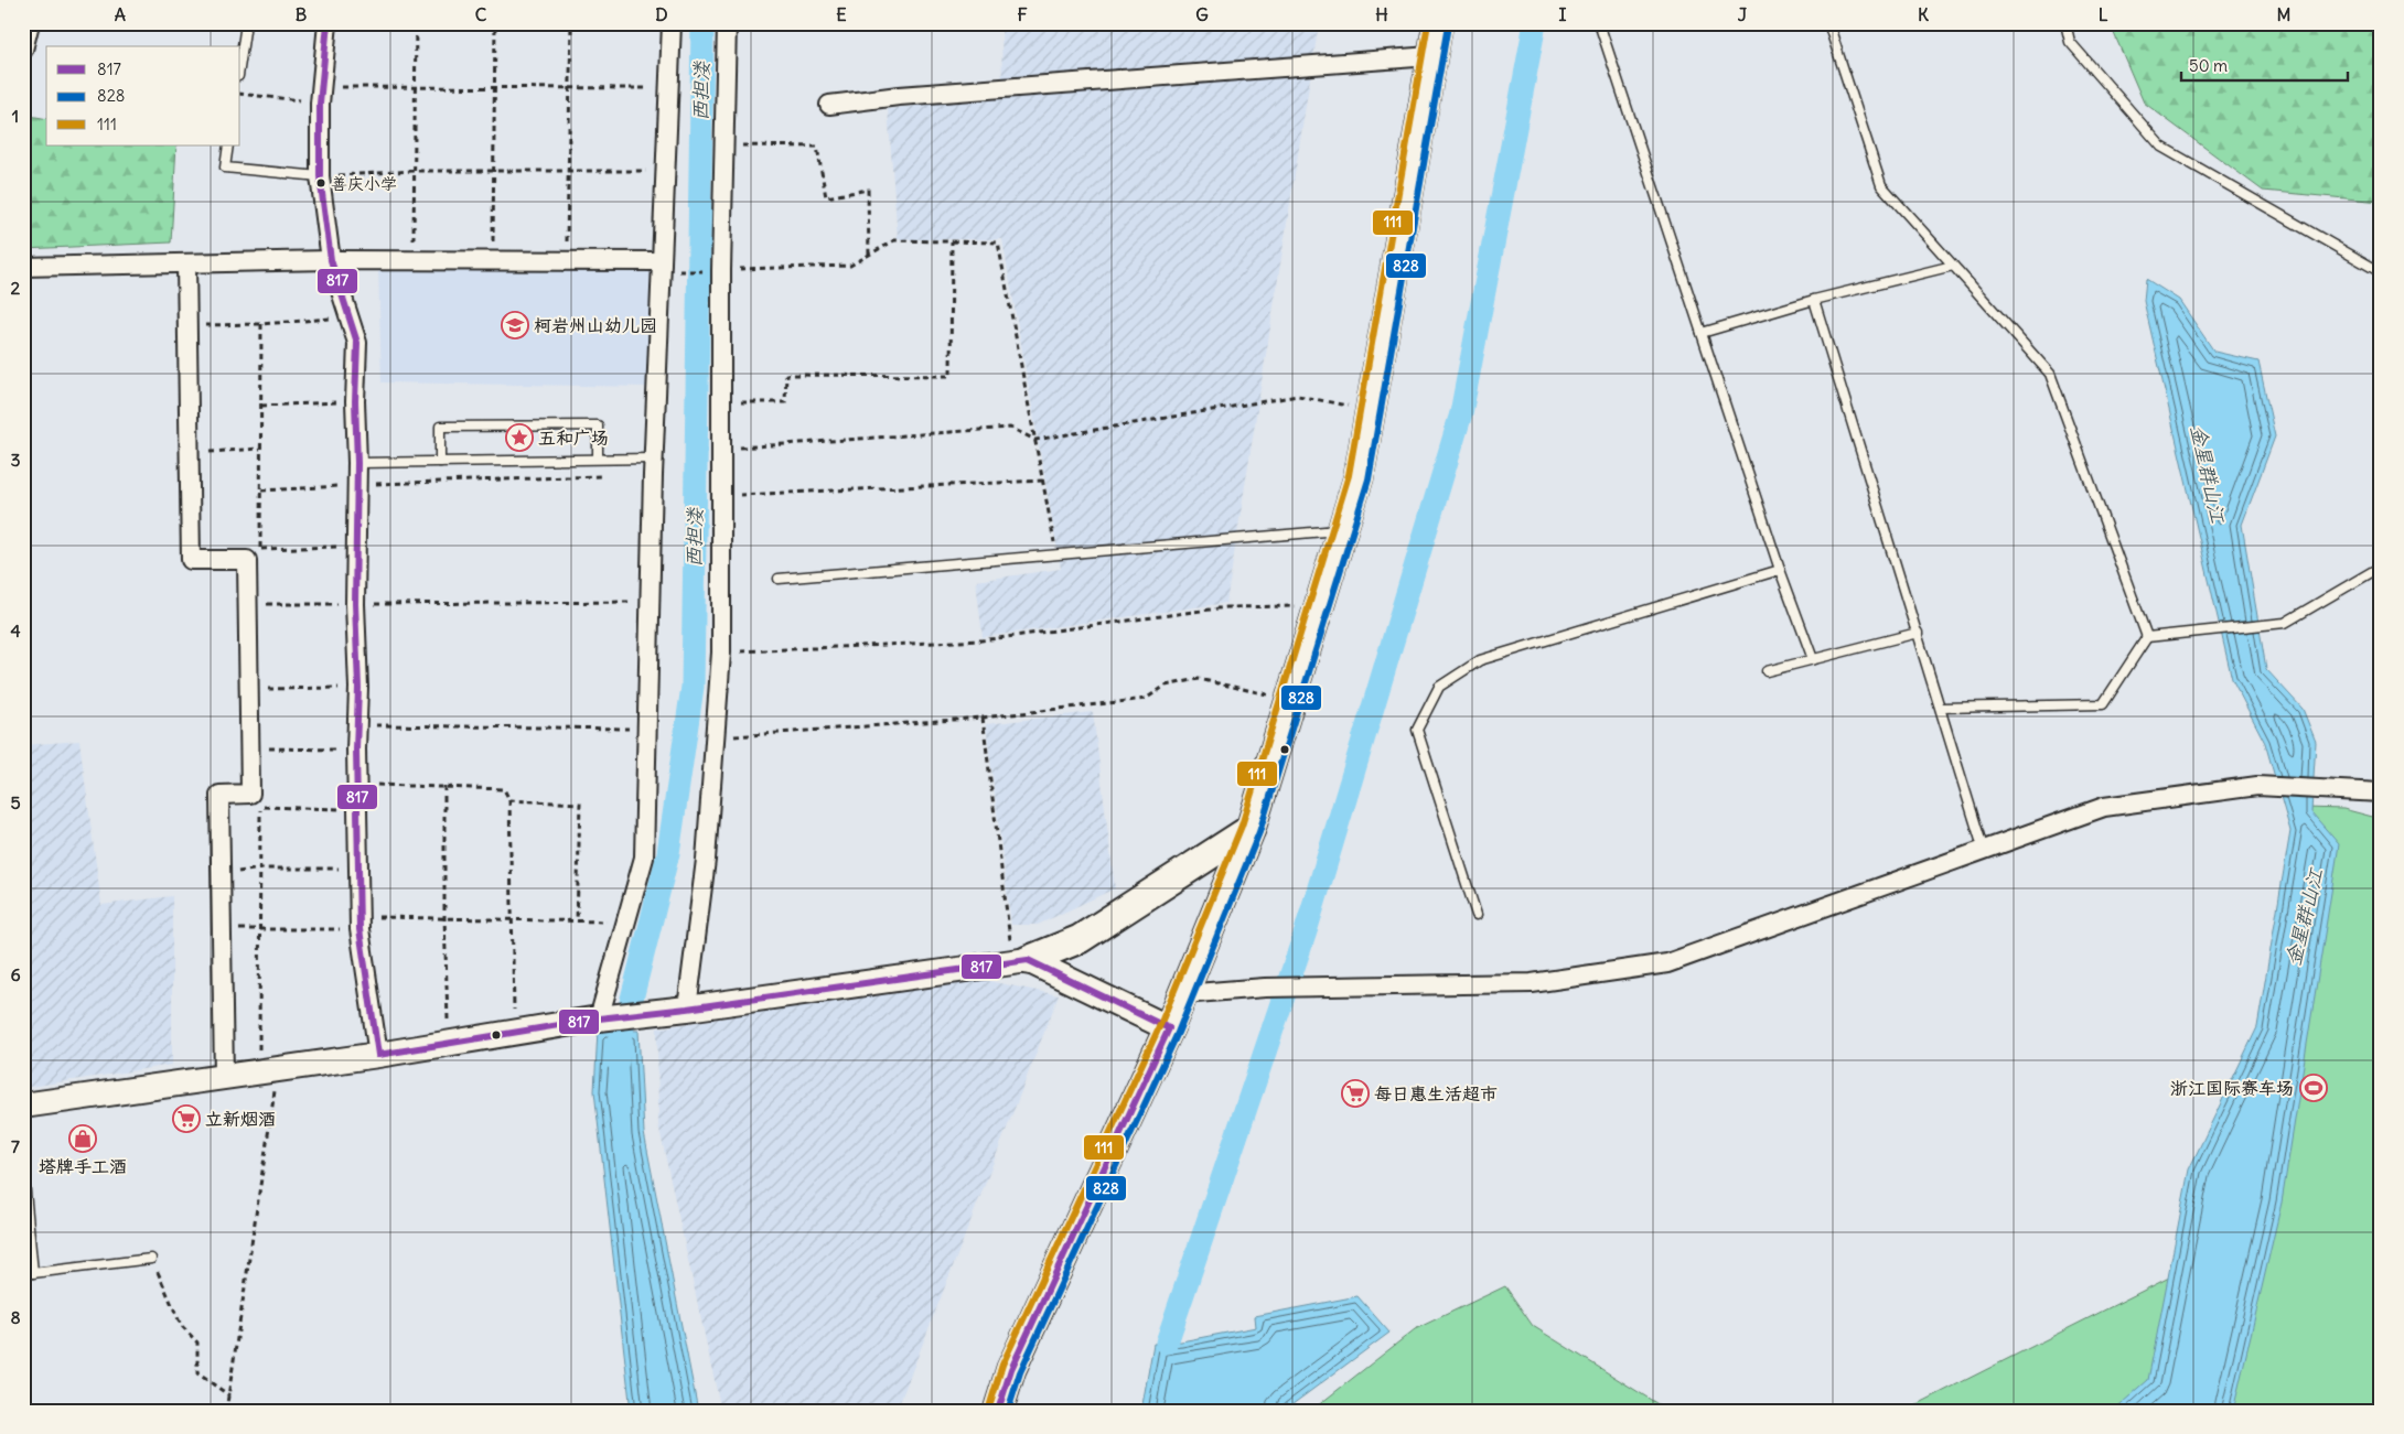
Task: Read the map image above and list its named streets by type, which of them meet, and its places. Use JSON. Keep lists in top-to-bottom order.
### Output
{
  "water": ["西担溇", "金星群山江"],
  "places": {
    "other": ["善庆小学"],
    "school or university": ["柯岩州山幼儿园"],
    "place": ["五和广场"],
    "sports": ["浙江国际赛车场"],
    "supermarket": ["每日惠生活超市", "立新烟酒"],
    "shop": ["塔牌手工酒"]
  },
  "lines": ["transit line 817", "transit line 111", "transit line 828"],
  "legend": ["817", "828", "111"],
  "scale_bar": "50 m",
  "grid": {
    "columns": [
      "A",
      "B",
      "C",
      "D",
      "E",
      "F",
      "G",
      "H",
      "I",
      "J",
      "K",
      "L",
      "M"
    ],
    "rows": [
      "1",
      "2",
      "3",
      "4",
      "5",
      "6",
      "7",
      "8"
    ]
  }
}
